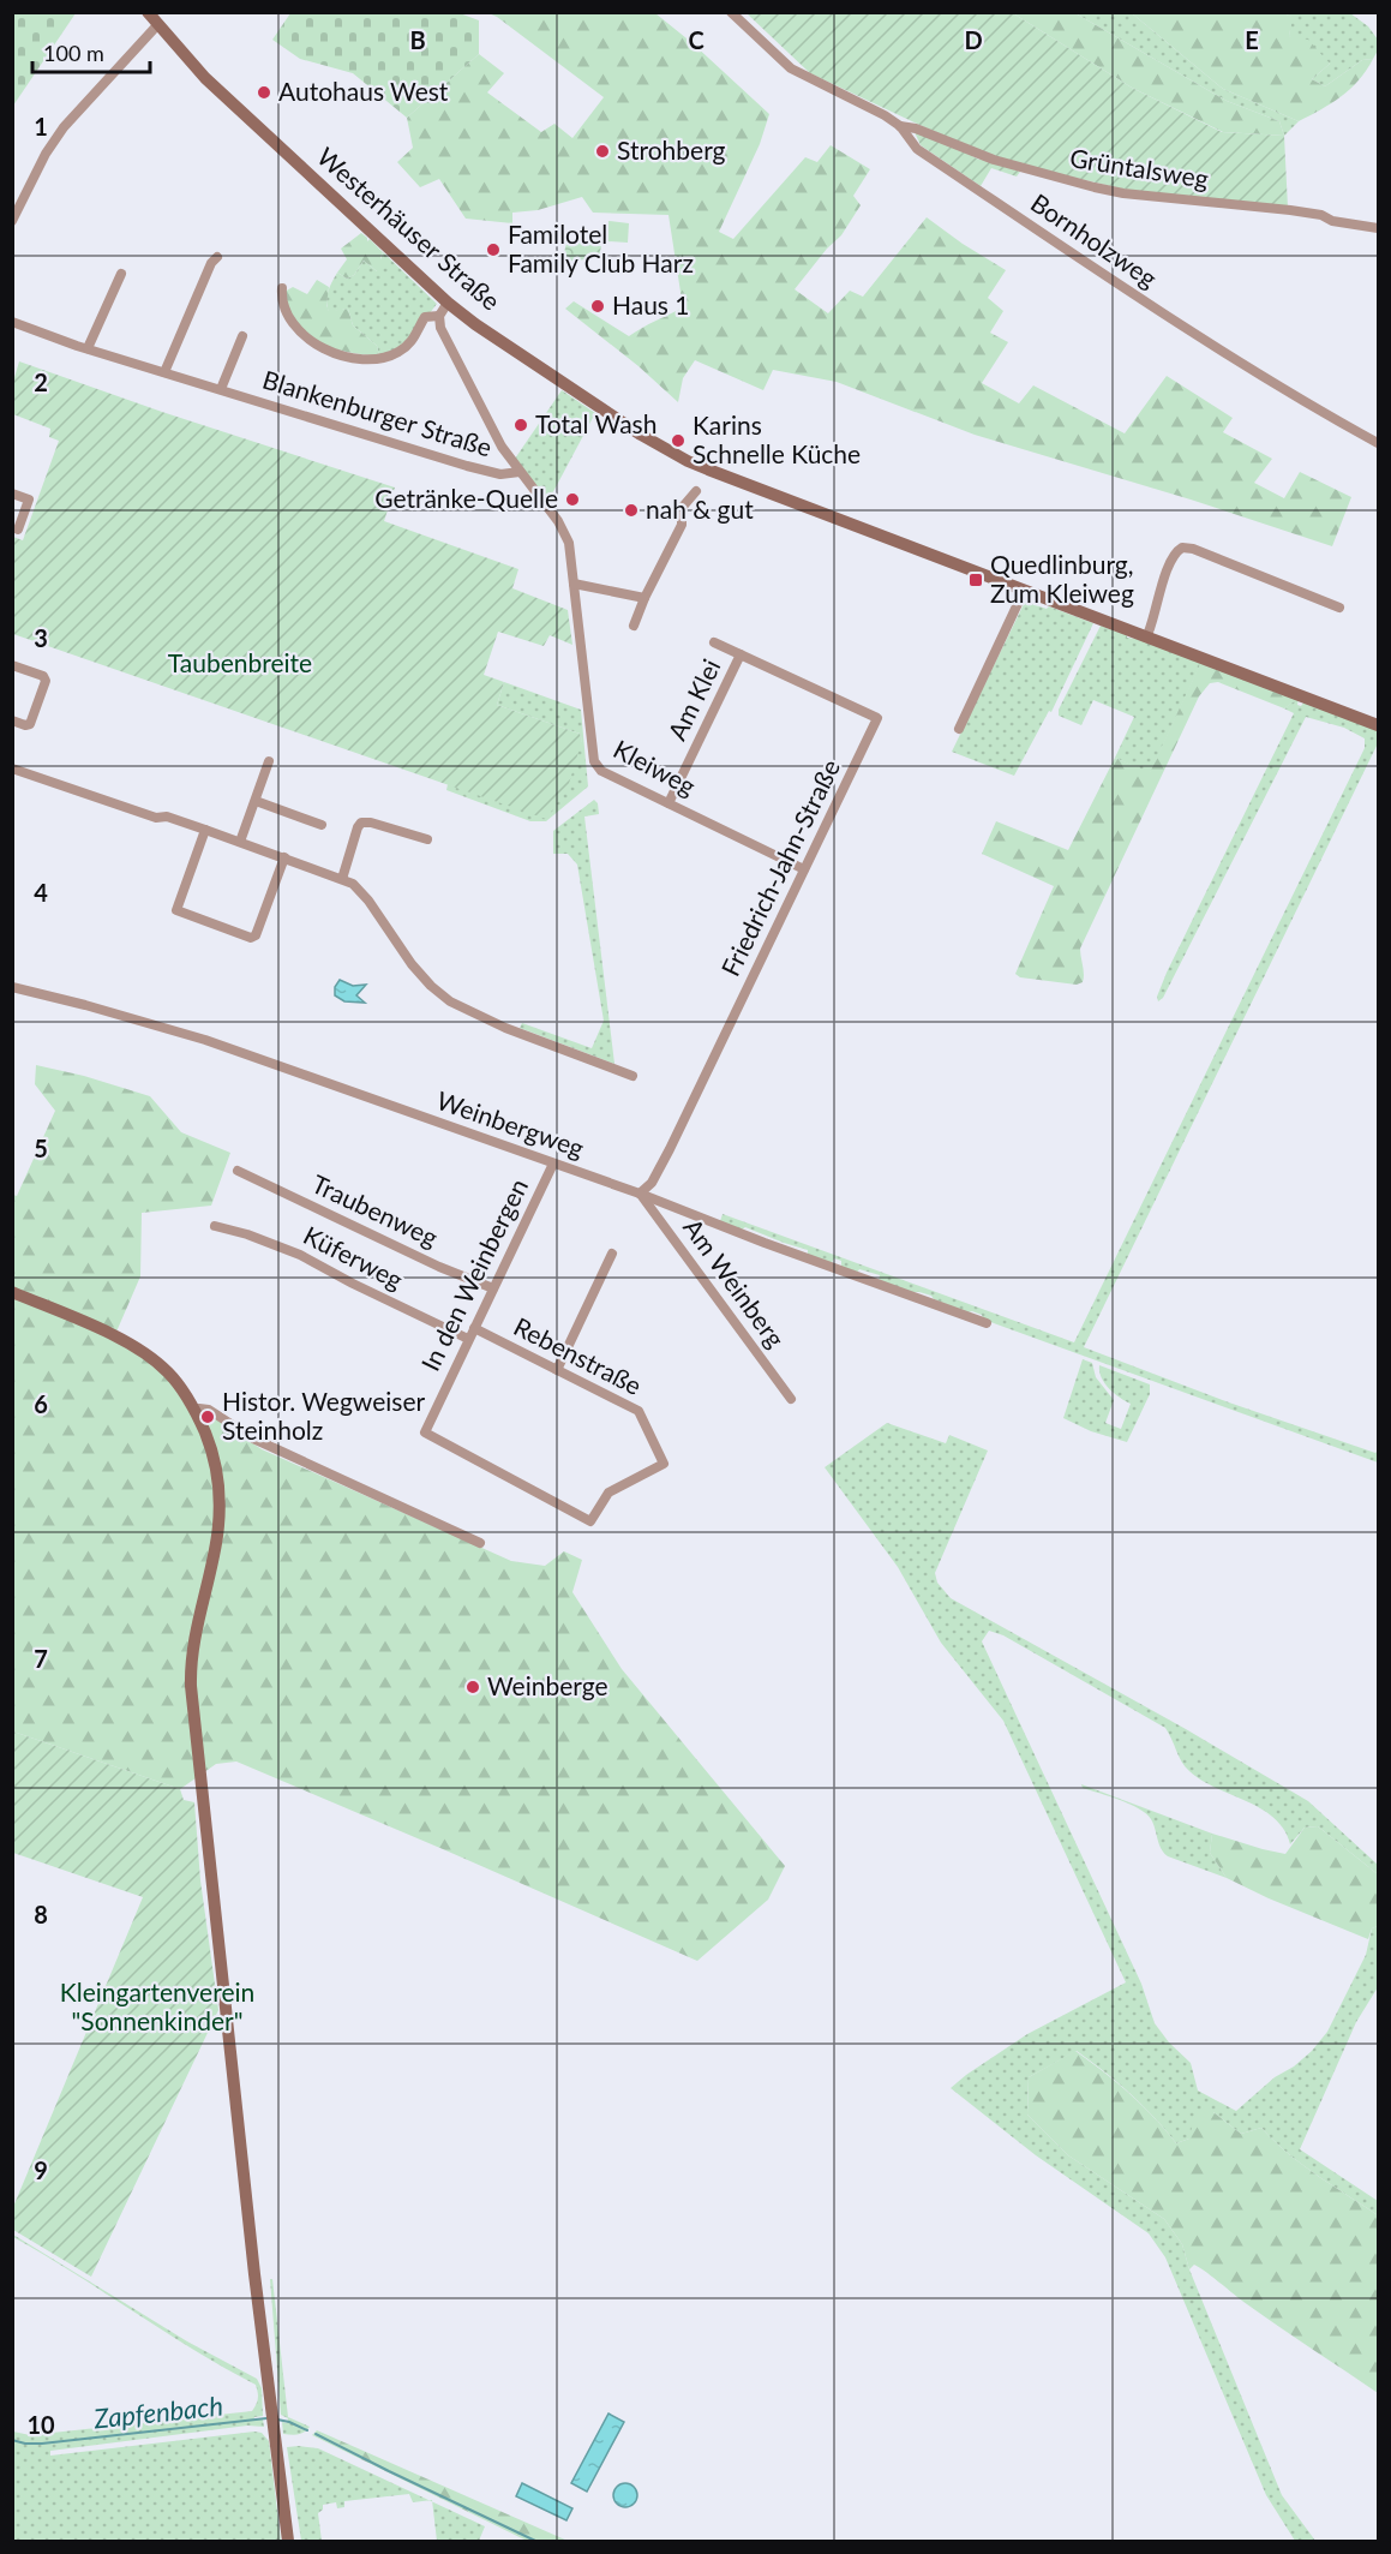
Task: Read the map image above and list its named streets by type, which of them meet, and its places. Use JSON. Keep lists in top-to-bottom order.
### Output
{
  "streets": {
    "main road": ["Westerhäuser Straße"],
    "street": [
      "Grüntalsweg",
      "Bornholzweg",
      "Blankenburger Straße",
      "Am Klei",
      "Kleiweg",
      "Friedrich-Jahn-Straße",
      "Weinbergweg",
      "Traubenweg",
      "Küferweg",
      "In den Weinbergen",
      "Am Weinberg",
      "Rebenstraße"
    ]
  },
  "crossings": [
    ["Grüntalsweg", "Bornholzweg"],
    ["Westerhäuser Straße", "Blankenburger Straße"],
    ["Blankenburger Straße", "Kleiweg"],
    ["Am Klei", "Kleiweg"],
    ["Am Klei", "Friedrich-Jahn-Straße"],
    ["Kleiweg", "Friedrich-Jahn-Straße"],
    ["Friedrich-Jahn-Straße", "Weinbergweg"],
    ["Friedrich-Jahn-Straße", "Am Weinberg"],
    ["Weinbergweg", "In den Weinbergen"],
    ["Weinbergweg", "Am Weinberg"],
    ["Traubenweg", "In den Weinbergen"],
    ["Küferweg", "In den Weinbergen"],
    ["In den Weinbergen", "Rebenstraße"]
  ],
  "water": ["Zapfenbach"],
  "parks": ["Taubenbreite", "Kleingartenverein \"Sonnenkinder\""],
  "places": {
    "other": [
      "Autohaus West",
      "Strohberg",
      "Familotel Family Club Harz",
      "Haus 1",
      "Total Wash",
      "Karins Schnelle Küche",
      "Getränke-Quelle",
      "nah & gut",
      "Histor. Wegweiser Steinholz",
      "Weinberge"
    ],
    "transit": ["Quedlinburg, Zum Kleiweg"]
  },
  "scale_bar": "100 m",
  "grid": {
    "columns": [
      "B",
      "C",
      "D",
      "E"
    ],
    "rows": [
      "1",
      "2",
      "3",
      "4",
      "5",
      "6",
      "7",
      "8",
      "9",
      "10"
    ]
  }
}
